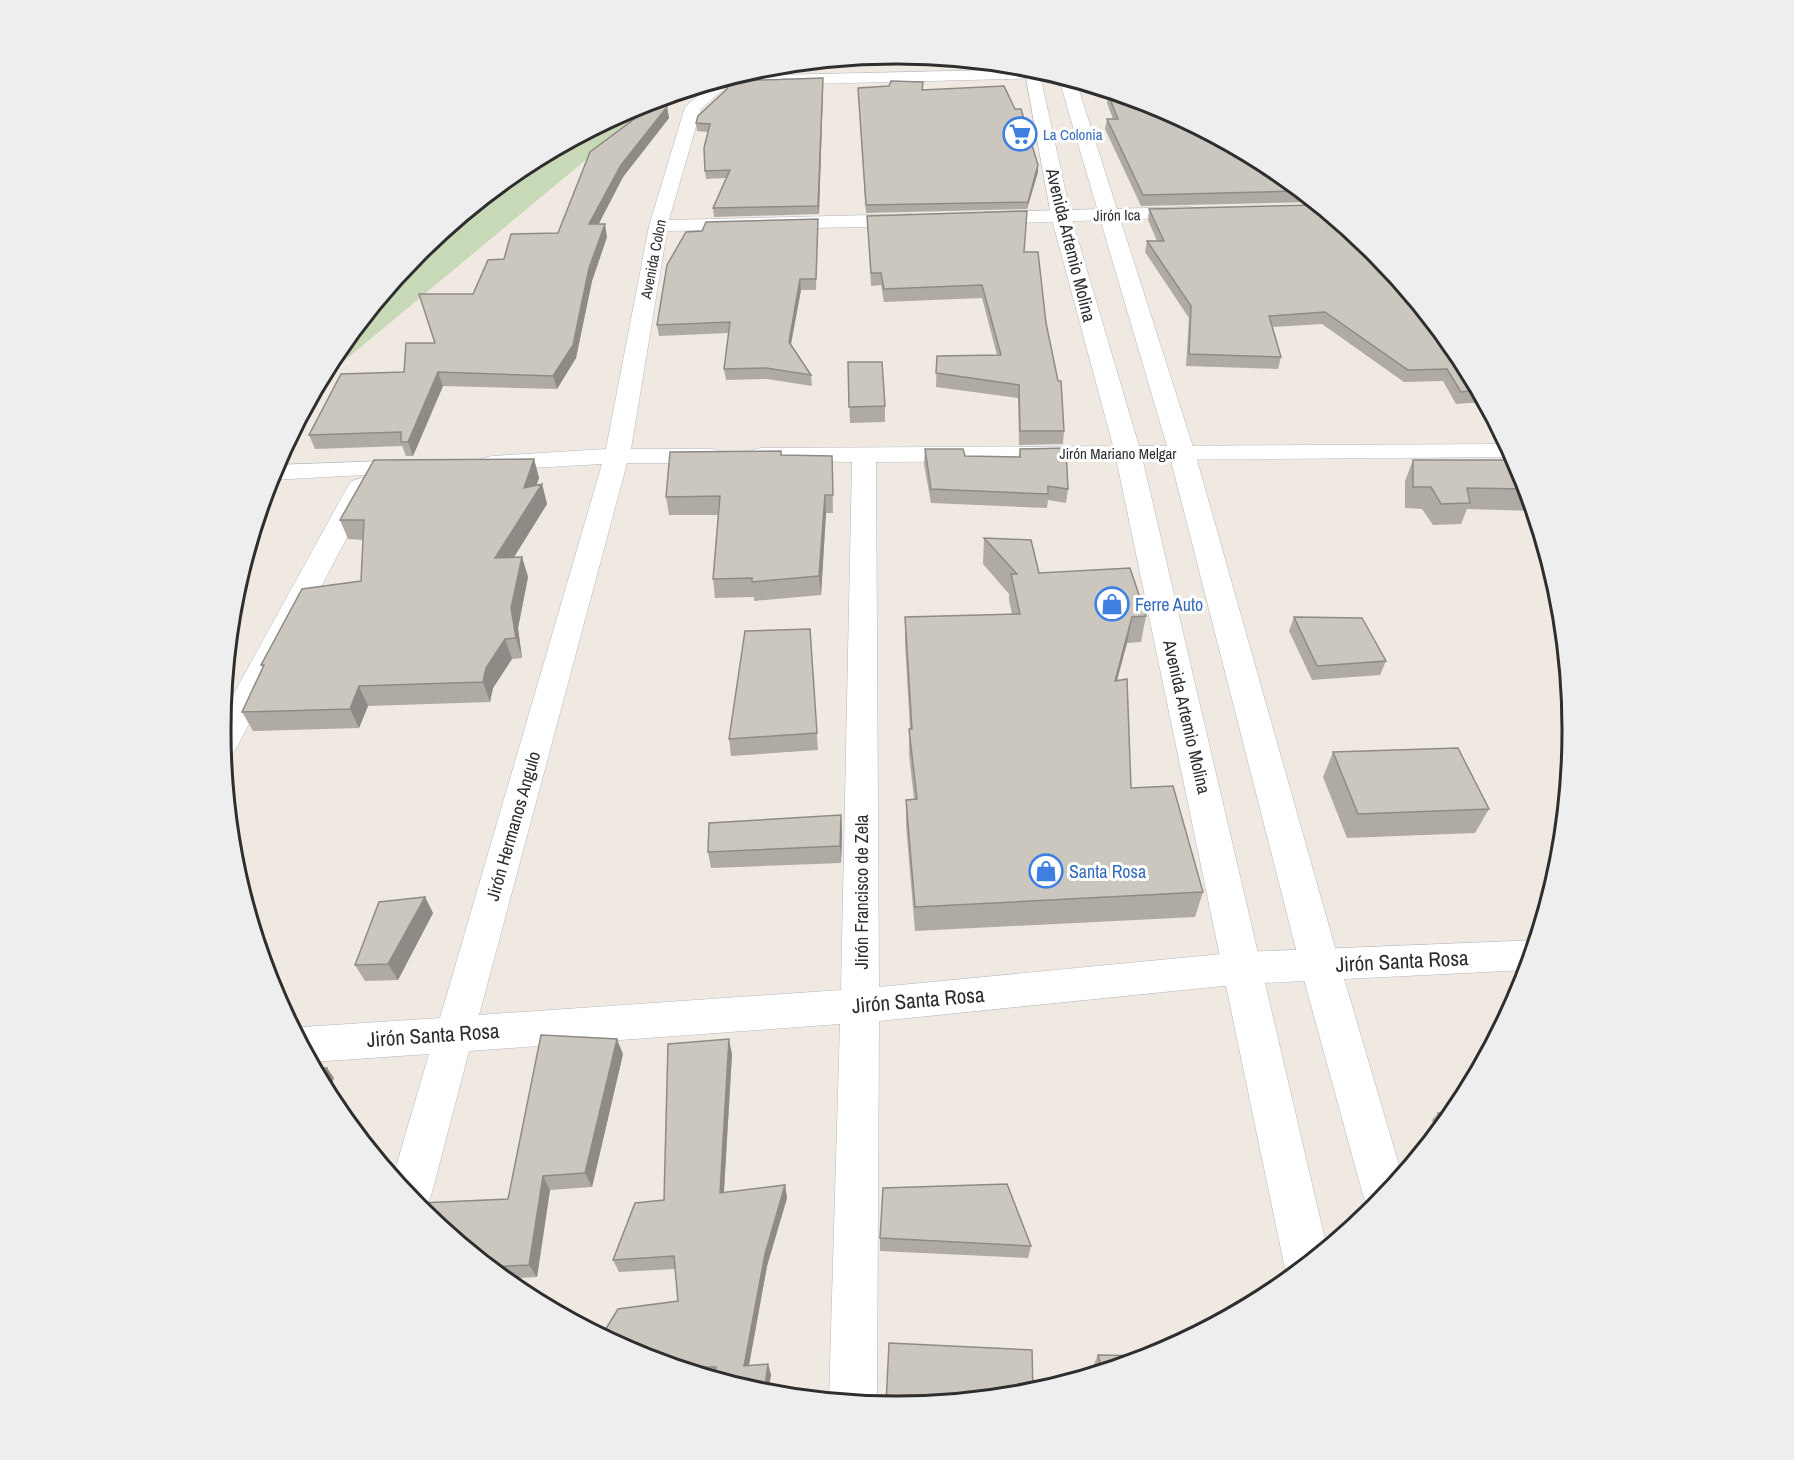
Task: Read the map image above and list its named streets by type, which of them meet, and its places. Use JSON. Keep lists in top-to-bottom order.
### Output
{
  "streets": {
    "street": [
      "Jirón Ica",
      "Avenida Artemio Molina",
      "Avenida Colon",
      "Jirón Mariano Melgar",
      "Jirón Hermanos Angulo",
      "Jirón Francisco de Zela",
      "Jirón Santa Rosa"
    ]
  },
  "crossings": [
    ["Jirón Ica", "Avenida Artemio Molina"],
    ["Avenida Artemio Molina", "Jirón Mariano Melgar"],
    ["Avenida Artemio Molina", "Jirón Santa Rosa"],
    ["Avenida Colon", "Jirón Mariano Melgar"],
    ["Avenida Colon", "Jirón Hermanos Angulo"],
    ["Jirón Mariano Melgar", "Jirón Hermanos Angulo"],
    ["Jirón Mariano Melgar", "Jirón Francisco de Zela"],
    ["Jirón Hermanos Angulo", "Jirón Santa Rosa"],
    ["Jirón Francisco de Zela", "Jirón Santa Rosa"]
  ],
  "places": {
    "supermarket": ["La Colonia"],
    "shop": ["Ferre Auto", "Santa Rosa"]
  }
}
